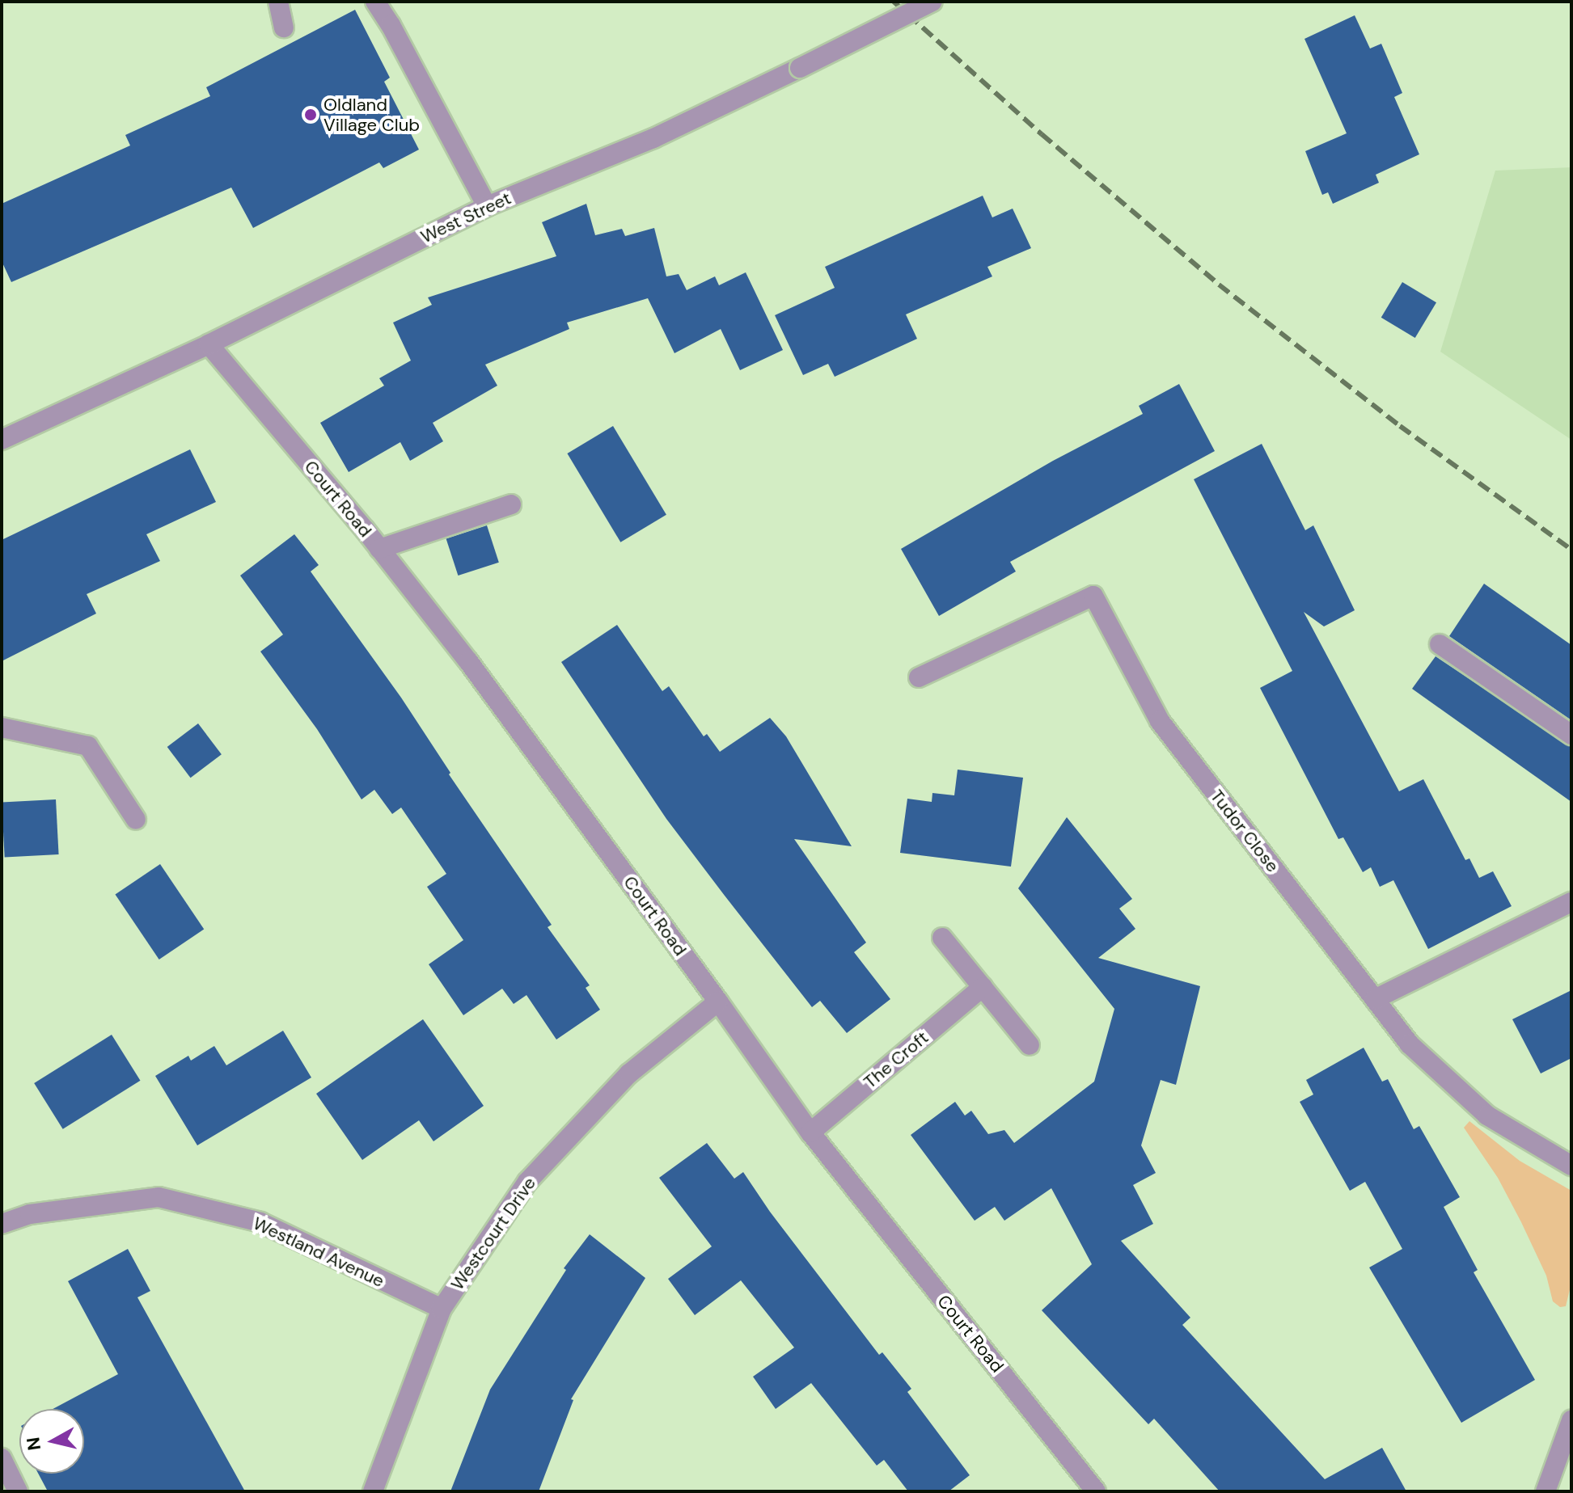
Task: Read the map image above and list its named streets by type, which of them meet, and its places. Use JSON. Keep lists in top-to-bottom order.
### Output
{
  "streets": {
    "street": [
      "West Street",
      "Court Road",
      "Tudor Close",
      "The Croft",
      "Westcourt Drive",
      "Westland Avenue"
    ]
  },
  "crossings": [
    ["West Street", "Court Road"],
    ["Court Road", "The Croft"],
    ["Court Road", "Westcourt Drive"],
    ["Westcourt Drive", "Westland Avenue"]
  ],
  "places": ["Oldland Village Club"],
  "north": "left"
}
